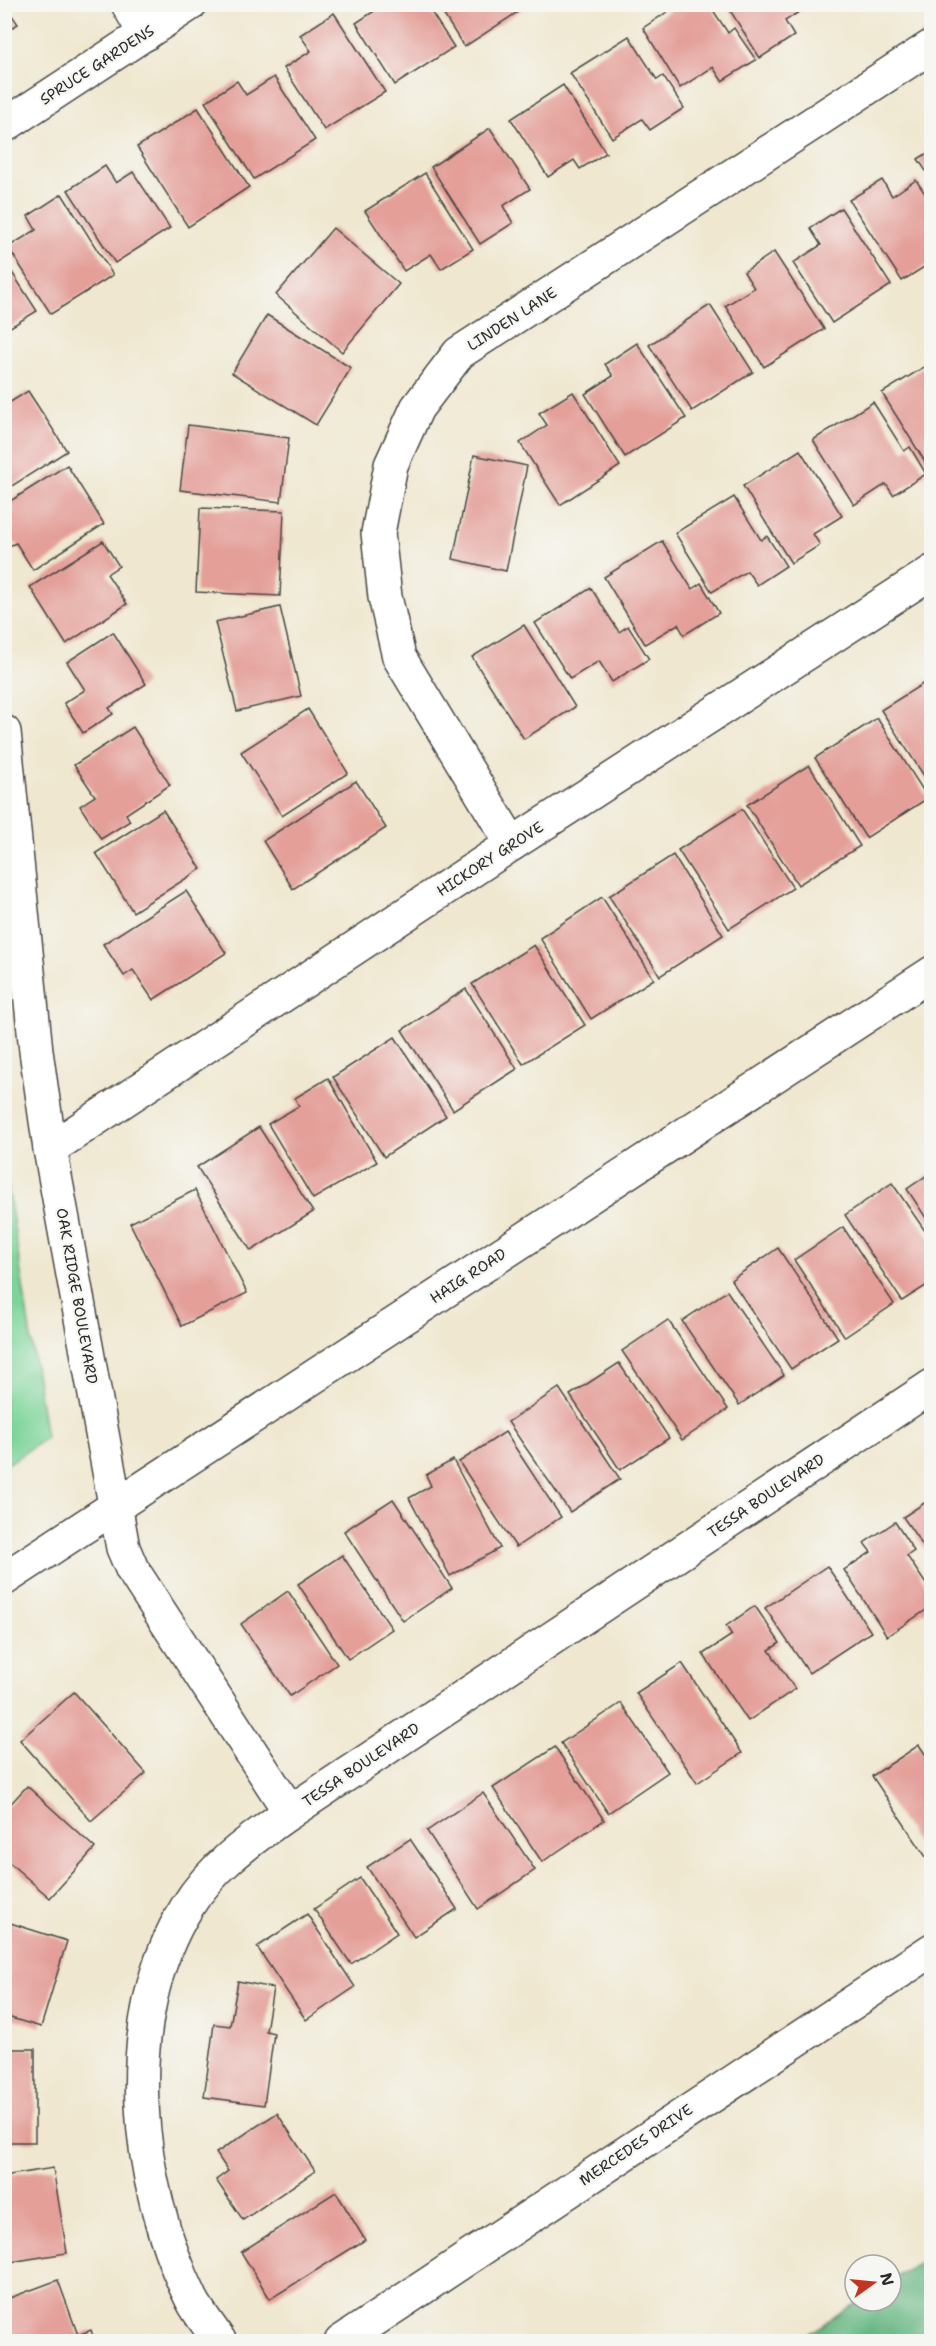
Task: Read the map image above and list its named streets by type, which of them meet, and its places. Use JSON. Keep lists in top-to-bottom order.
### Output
{
  "streets": {
    "street": [
      "SPRUCE GARDENS",
      "LINDEN LANE",
      "HICKORY GROVE",
      "HAIG ROAD",
      "OAK RIDGE BOULEVARD",
      "TESSA BOULEVARD",
      "MERCEDES DRIVE"
    ]
  },
  "crossings": [
    ["LINDEN LANE", "HICKORY GROVE"],
    ["HICKORY GROVE", "OAK RIDGE BOULEVARD"],
    ["HAIG ROAD", "OAK RIDGE BOULEVARD"],
    ["OAK RIDGE BOULEVARD", "TESSA BOULEVARD"]
  ],
  "north": "right"
}
